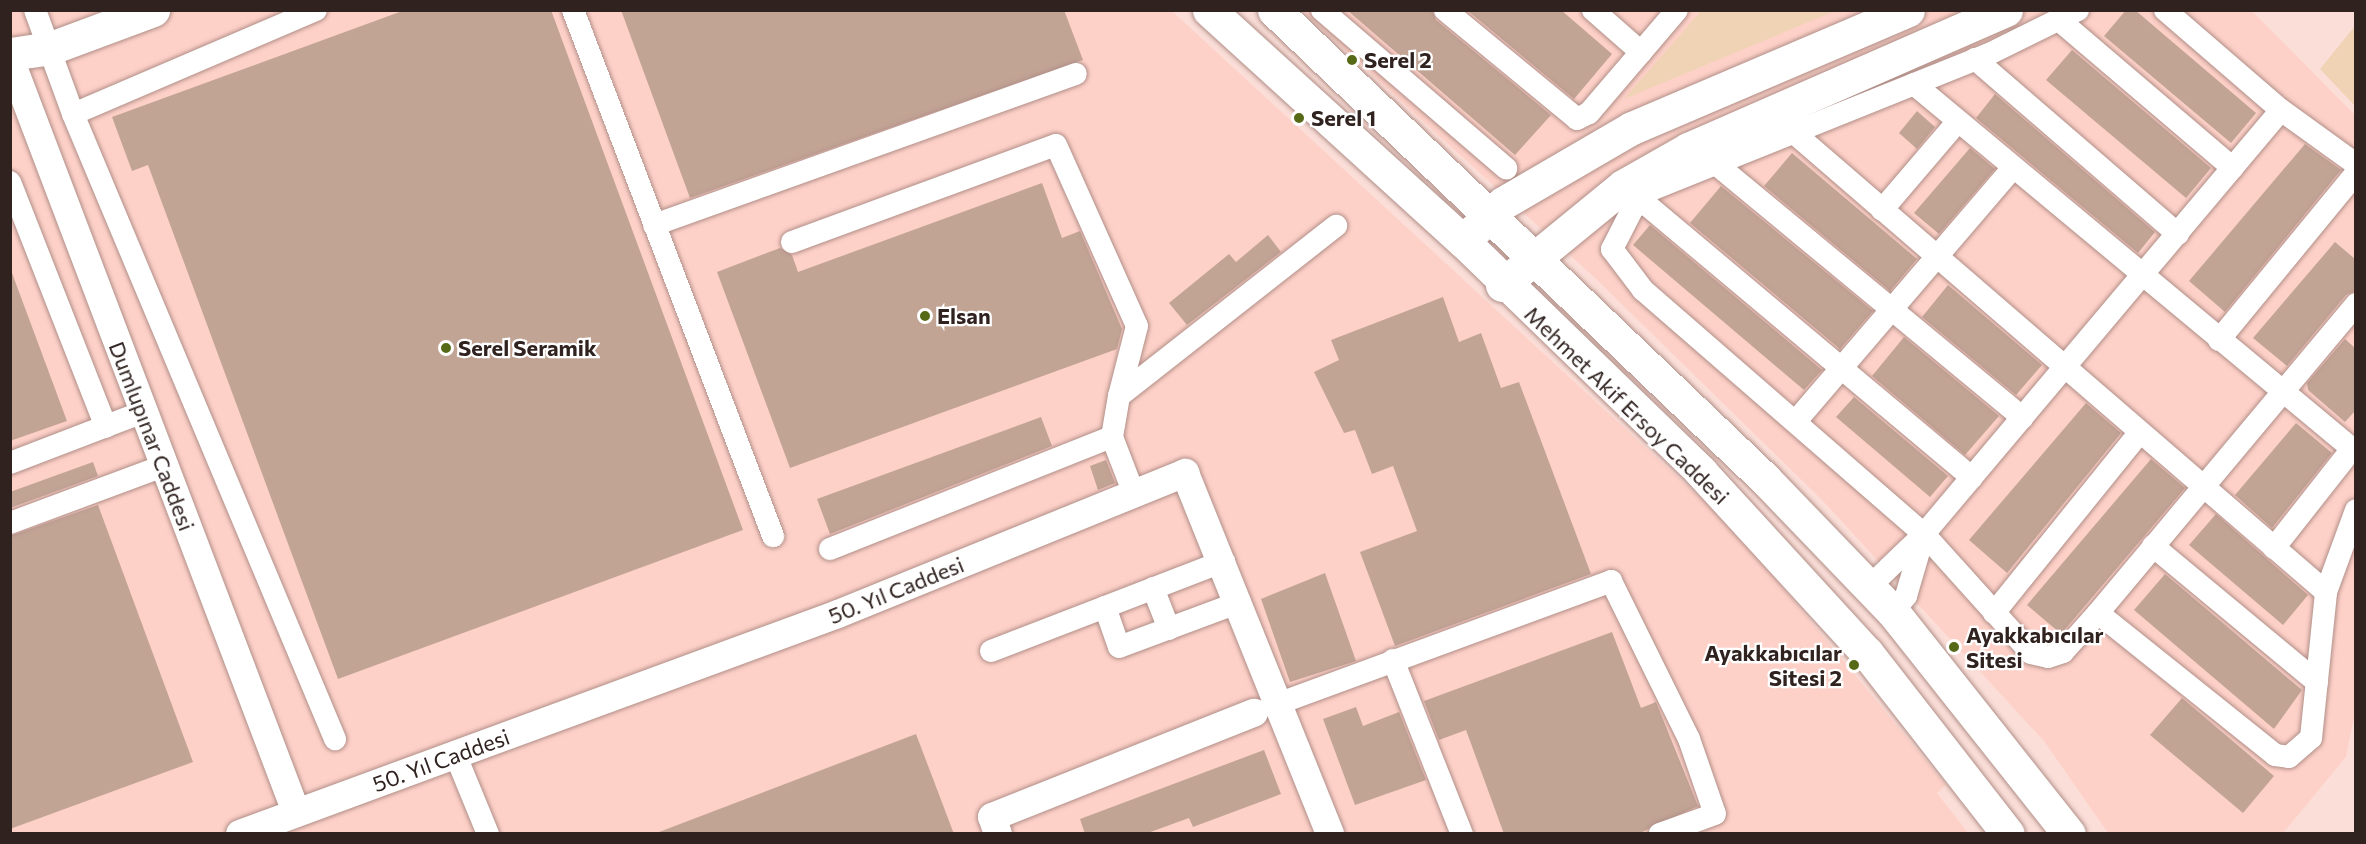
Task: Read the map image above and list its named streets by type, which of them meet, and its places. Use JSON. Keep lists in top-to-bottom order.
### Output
{
  "streets": {
    "main road": ["Mehmet Akif Ersoy Caddesi"],
    "street": ["Dumlupınar Caddesi", "50. Yıl Caddesi"]
  },
  "crossings": [
    ["Dumlupınar Caddesi", "50. Yıl Caddesi"]
  ],
  "places": [
    "Serel 2",
    "Serel 1",
    "Elsan",
    "Serel Seramik",
    "Ayakkabıcılar Sitesi",
    "Ayakkabıcılar Sitesi 2"
  ]
}
